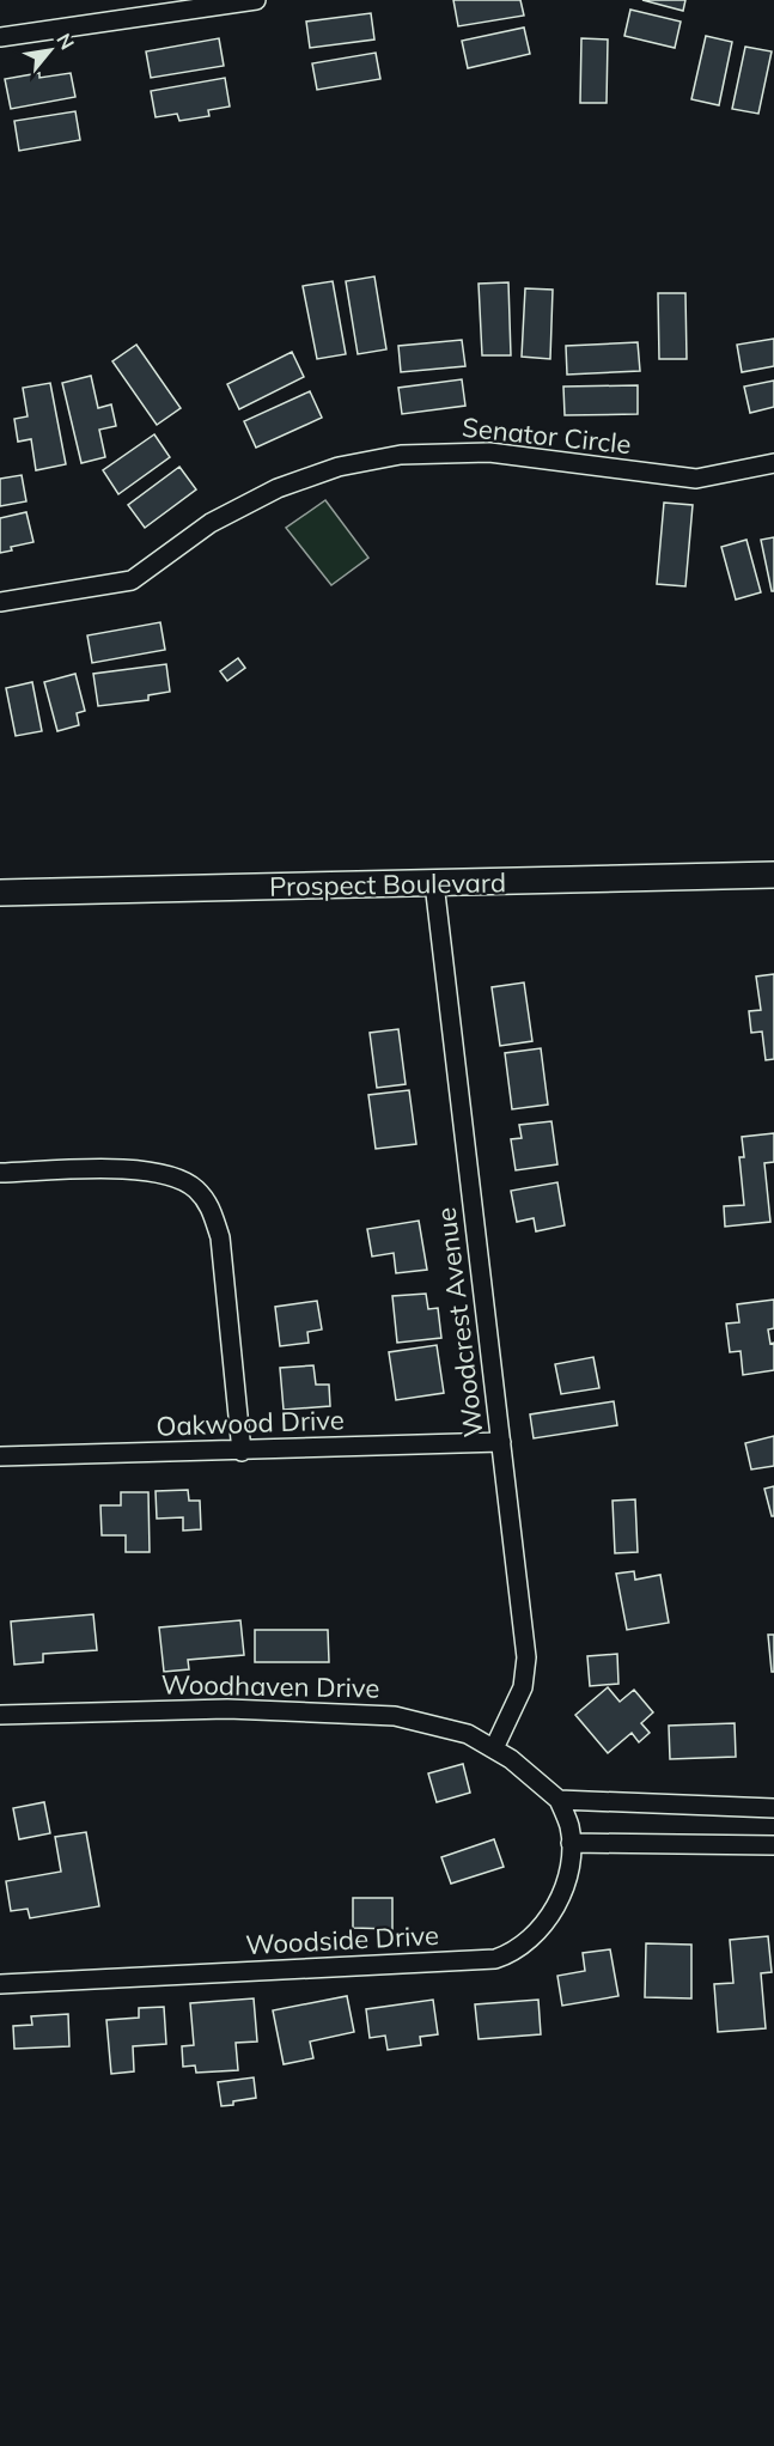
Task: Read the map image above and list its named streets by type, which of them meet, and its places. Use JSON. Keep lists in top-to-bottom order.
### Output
{
  "streets": {
    "main road": ["Prospect Boulevard"],
    "street": [
      "Senator Circle",
      "Woodcrest Avenue",
      "Oakwood Drive",
      "Woodhaven Drive",
      "Woodside Drive"
    ]
  },
  "crossings": [
    ["Prospect Boulevard", "Woodcrest Avenue"],
    ["Woodcrest Avenue", "Oakwood Drive"],
    ["Woodcrest Avenue", "Woodhaven Drive"],
    ["Woodhaven Drive", "Woodside Drive"]
  ],
  "north": "top right"
}
